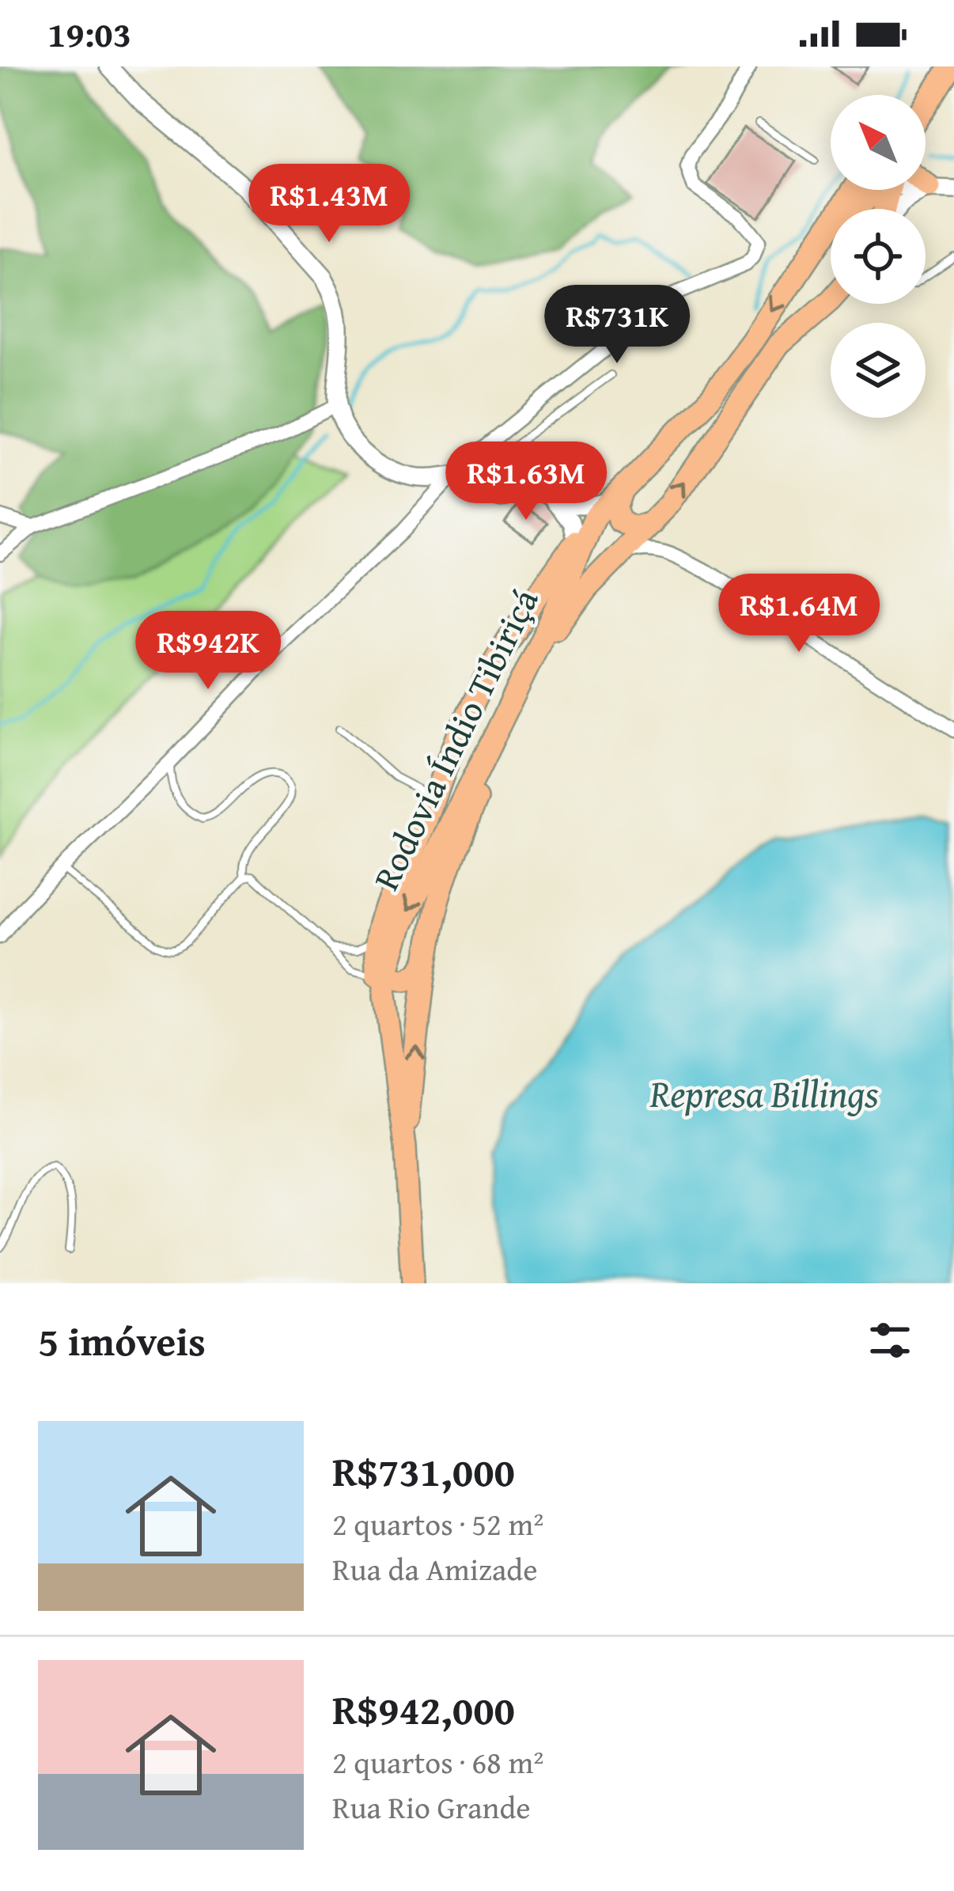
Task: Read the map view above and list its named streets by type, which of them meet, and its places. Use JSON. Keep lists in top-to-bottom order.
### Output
{
  "streets": {
    "highway": ["Rodovia Índio Tibiriçá"]
  },
  "water": ["Represa Billings"],
  "north": "top left",
  "page": {
    "status": "19:03",
    "price": [
      "R$1.43M",
      "R$731K",
      "R$1.63M",
      "R$1.64M",
      "R$942K"
    ],
    "heading": "5 imóveis",
    "list": [
      {
        "name": "R$731,000",
        "note": "2 quartos · 52 m² · Rua da Amizade"
      },
      {
        "name": "R$942,000",
        "note": "2 quartos · 68 m² · Rua Rio Grande"
      }
    ]
  }
}
